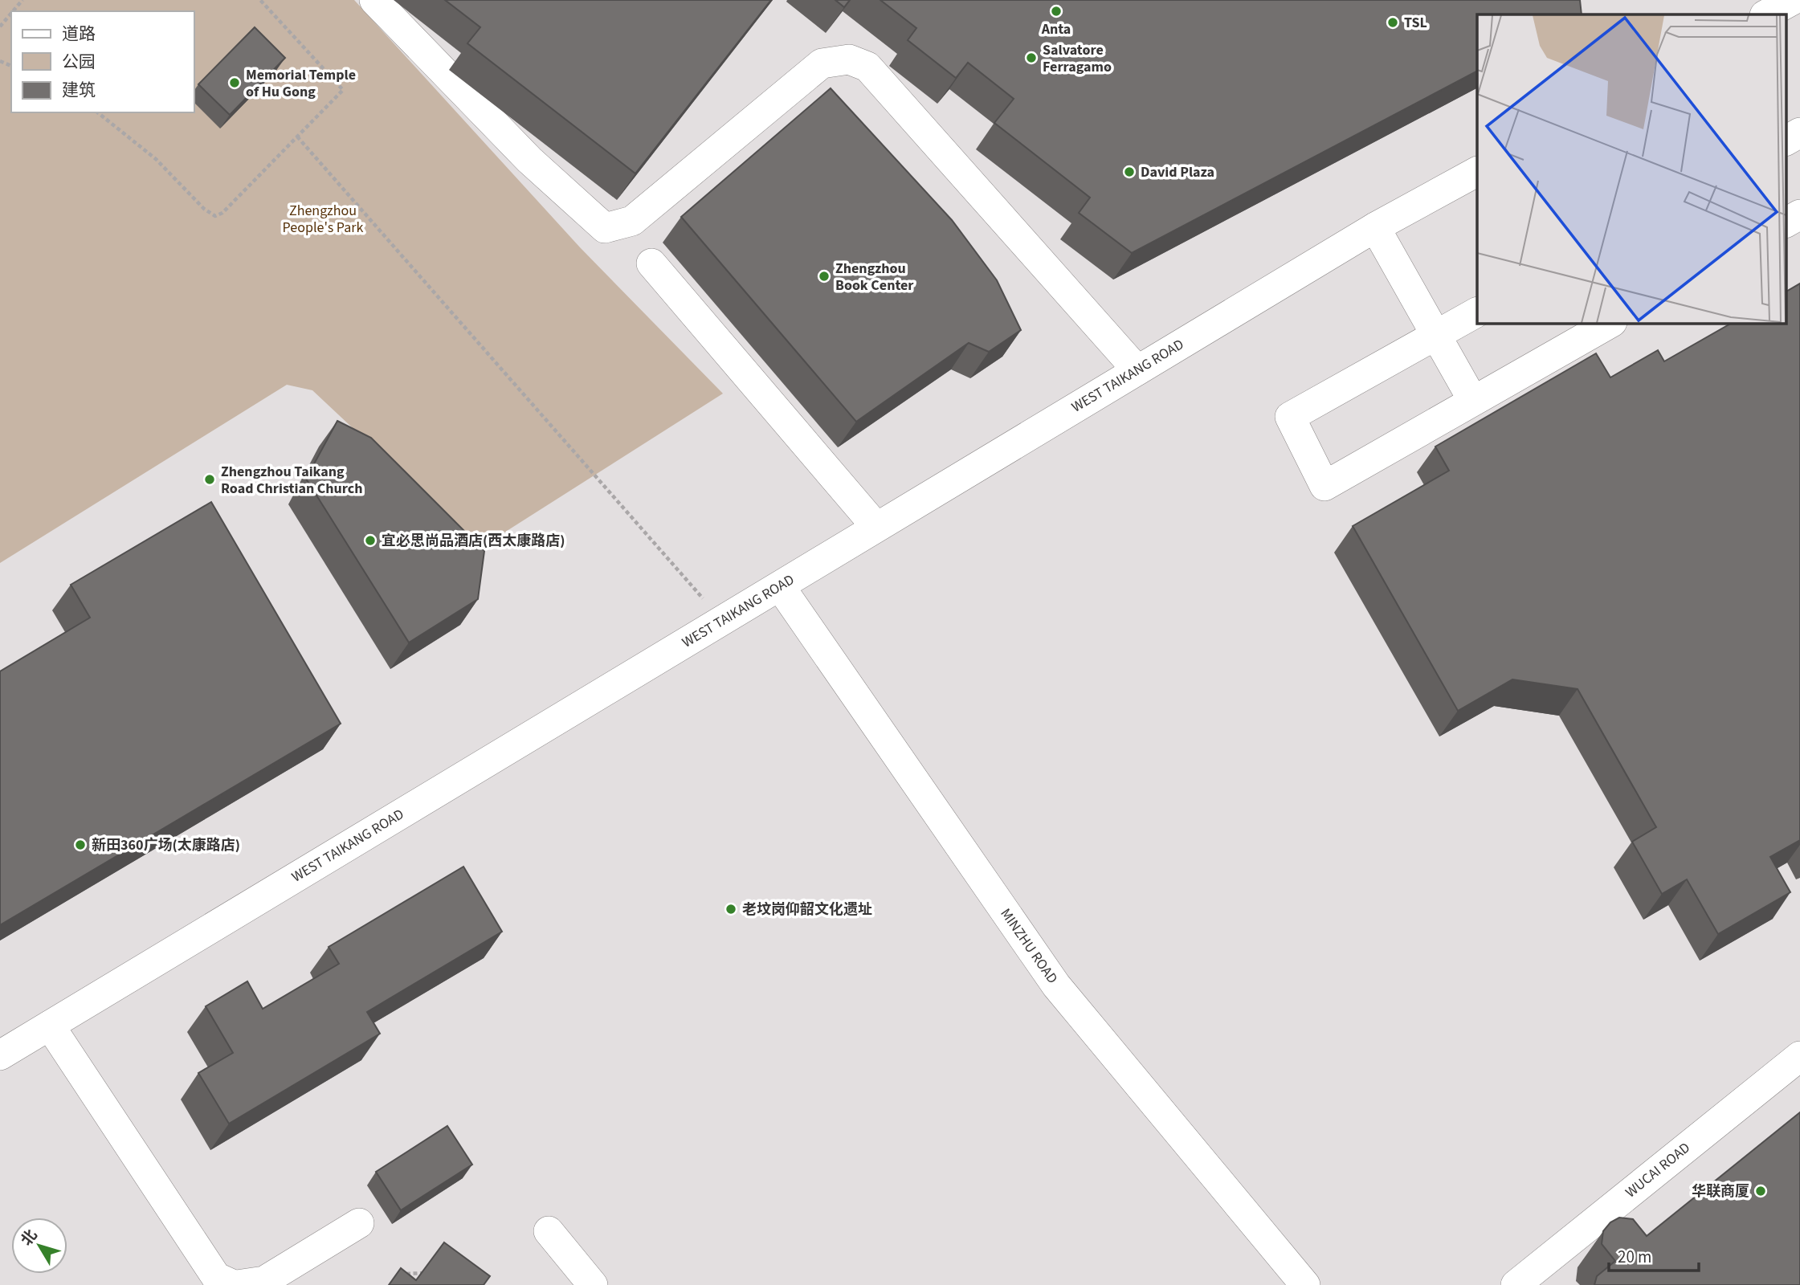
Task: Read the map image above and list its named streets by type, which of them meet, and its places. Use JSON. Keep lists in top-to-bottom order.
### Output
{
  "streets": {
    "street": ["WEST TAIKANG ROAD", "MINZHU ROAD", "WUCAI ROAD"]
  },
  "crossings": [
    ["WEST TAIKANG ROAD", "MINZHU ROAD"]
  ],
  "parks": ["Zhengzhou People's Park"],
  "places": [
    "Anta",
    "TSL",
    "Salvatore Ferragamo",
    "Memorial Temple of Hu Gong",
    "David Plaza",
    "Zhengzhou Book Center",
    "Zhengzhou Taikang Road Christian Church",
    "宜必思尚品酒店(西太康路店)",
    "新田360广场(太康路店)",
    "老坟岗仰韶文化遗址",
    "华联商厦"
  ],
  "legend": ["道路", "公园", "建筑"],
  "scale_bar": "20 m",
  "north": "top left"
}
